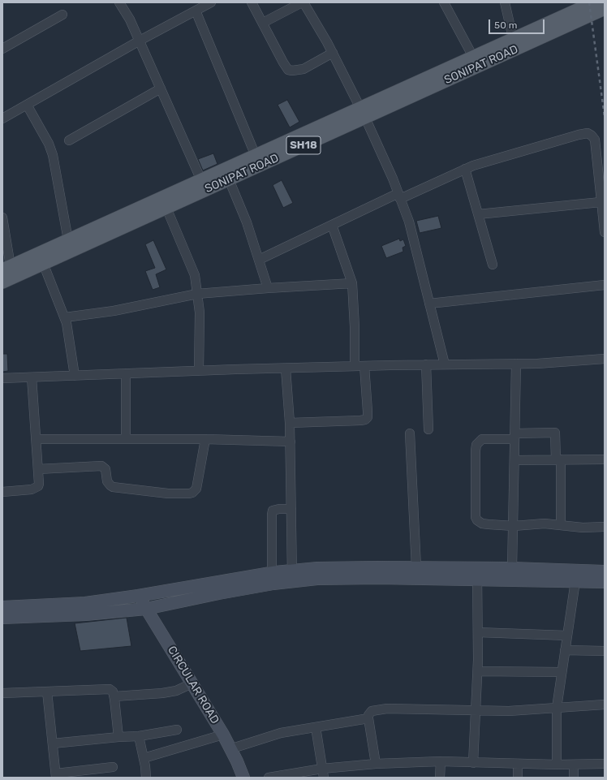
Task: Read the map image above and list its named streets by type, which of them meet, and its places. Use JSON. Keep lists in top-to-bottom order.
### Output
{
  "streets": {
    "main road": ["SONIPAT ROAD", "SH18", "CIRCULAR ROAD"]
  },
  "scale_bar": "50 m"
}
